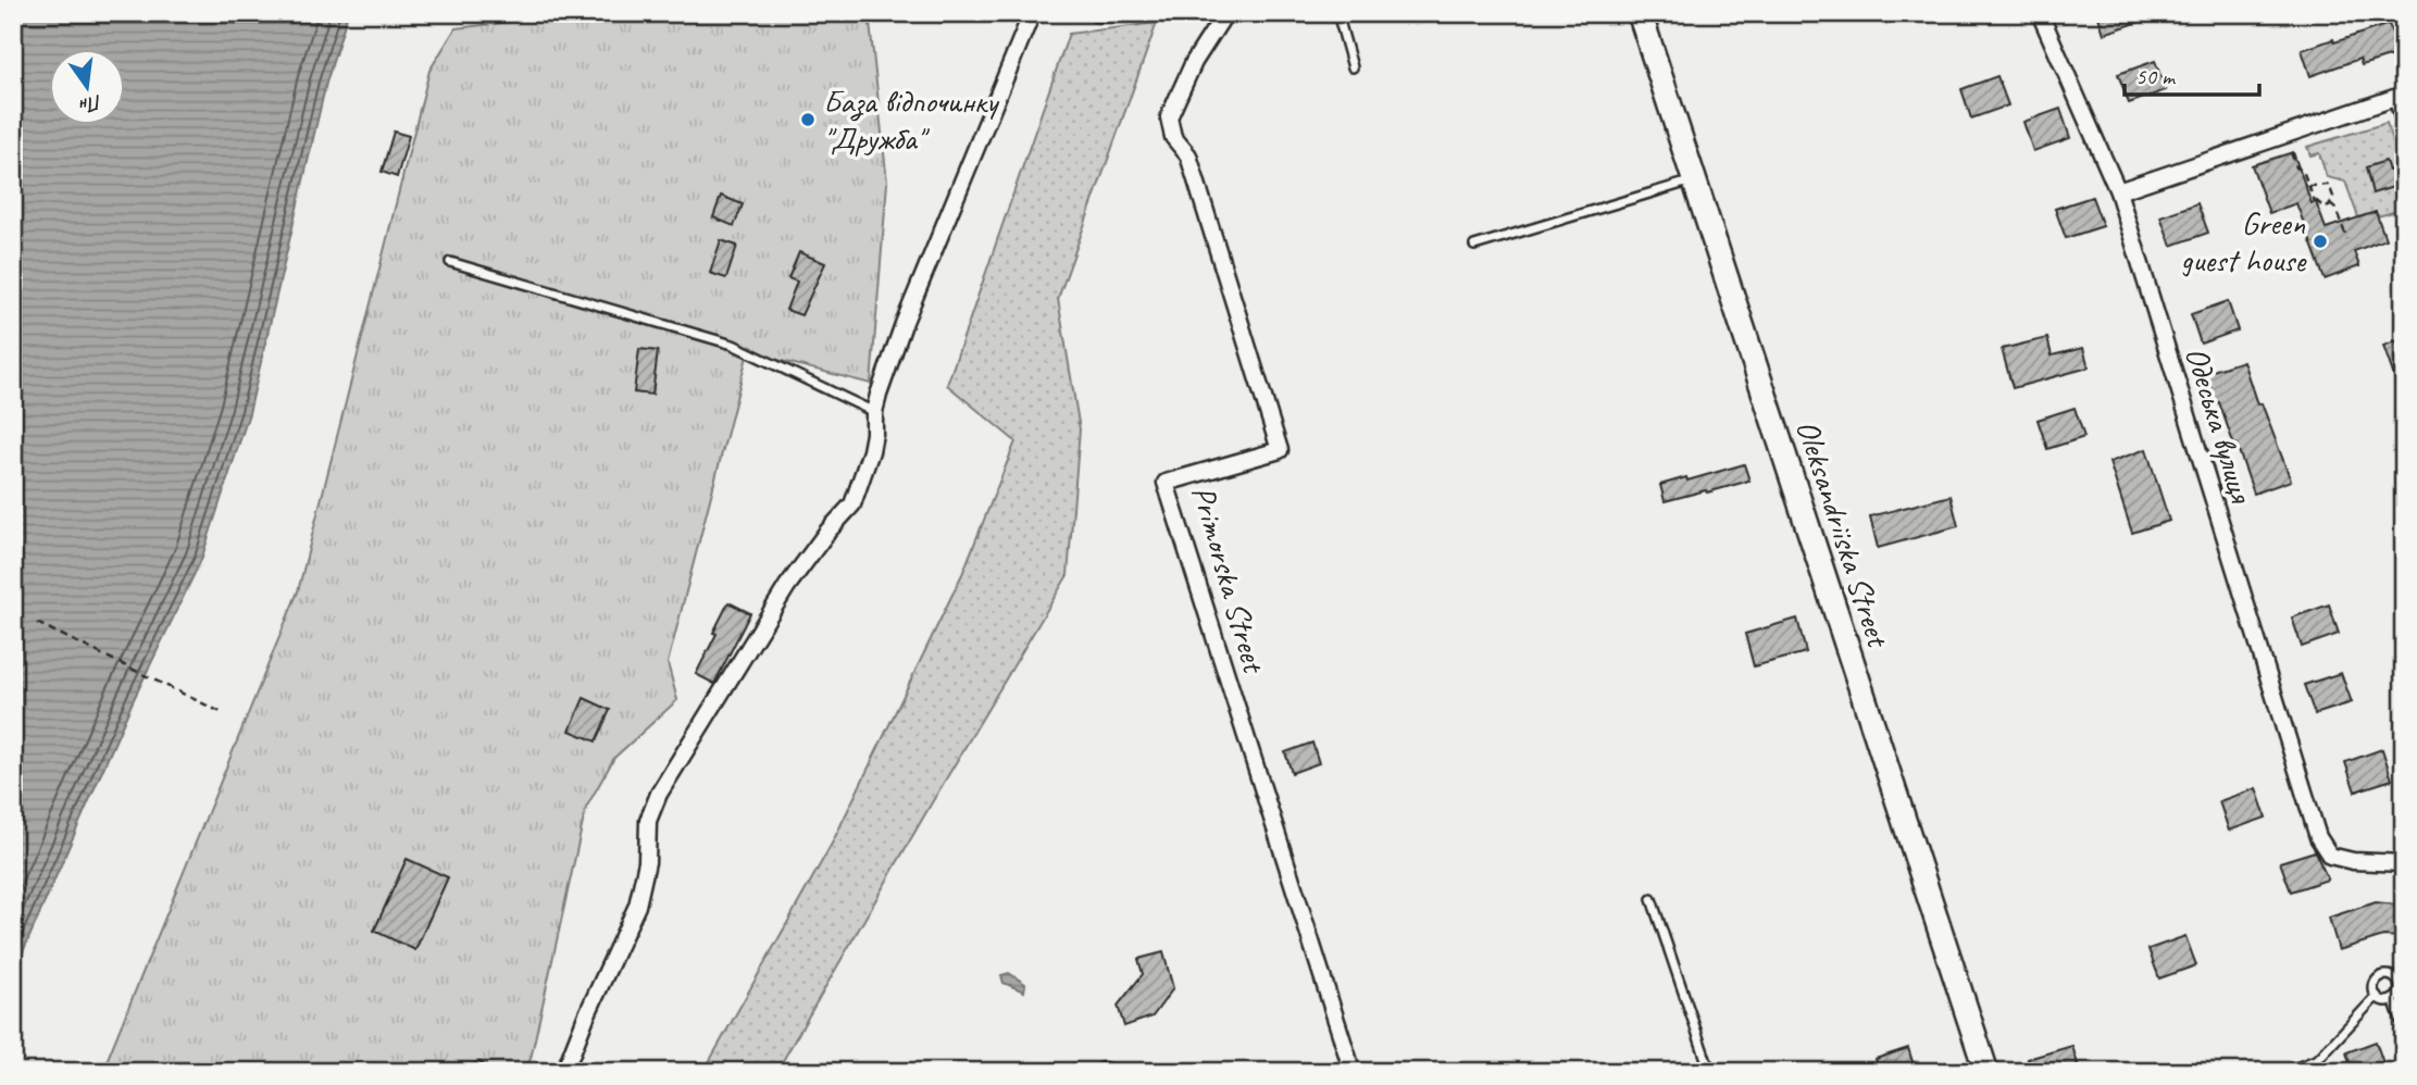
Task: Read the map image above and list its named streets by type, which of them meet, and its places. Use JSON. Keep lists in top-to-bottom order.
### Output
{
  "streets": {
    "street": ["Одеська вулиця", "Oleksandriiska Street", "Primorska Street"]
  },
  "places": ["База відпочинку \"Дружба\"", "Green guest house"],
  "scale_bar": "50 m",
  "north": "bottom"
}
